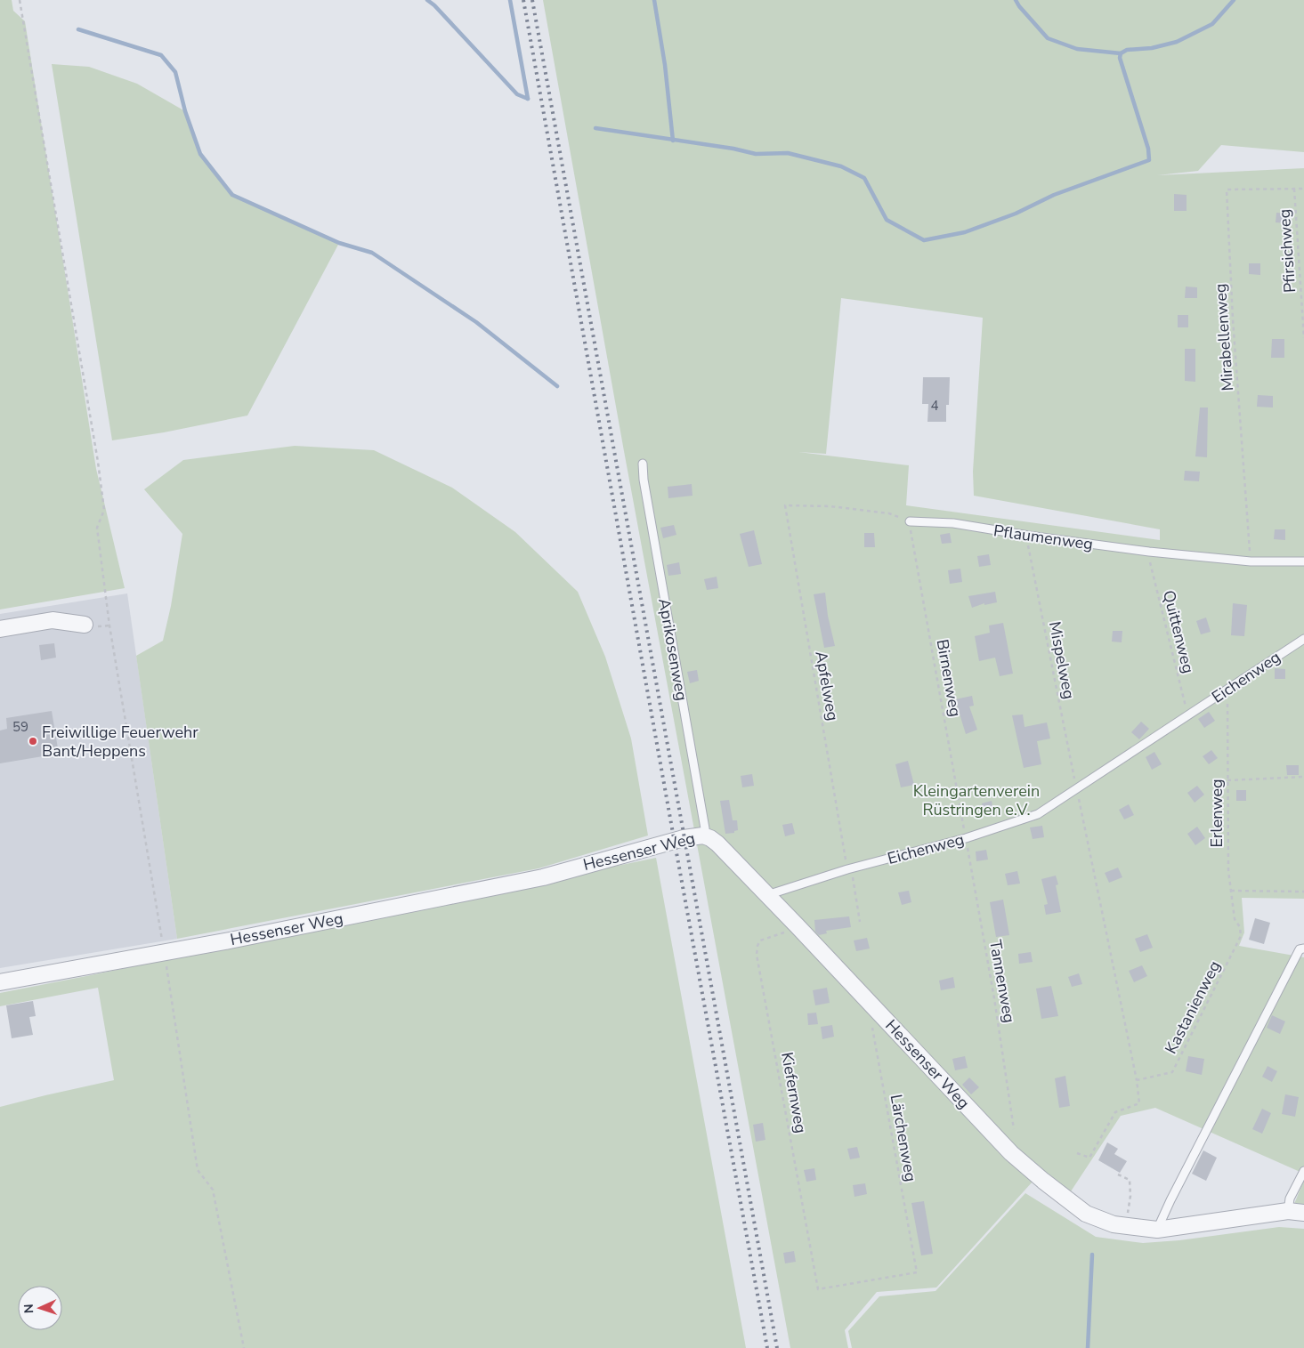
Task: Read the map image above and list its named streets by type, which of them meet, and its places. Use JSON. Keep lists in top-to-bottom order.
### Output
{
  "streets": {
    "street": ["Hessenser Weg"],
    "lane": ["Pflaumenweg", "Aprikosenweg", "Eichenweg"],
    "path": [
      "Pfirsichweg",
      "Mirabellenweg",
      "Quittenweg",
      "Mispelweg",
      "Birnenweg",
      "Apfelweg",
      "Erlenweg",
      "Tannenweg",
      "Kastanienweg",
      "Kiefernweg",
      "Lärchenweg"
    ]
  },
  "crossings": [
    ["Pfirsichweg", "Mirabellenweg"],
    ["Mirabellenweg", "Pflaumenweg"],
    ["Pflaumenweg", "Quittenweg"],
    ["Pflaumenweg", "Mispelweg"],
    ["Pflaumenweg", "Birnenweg"],
    ["Pflaumenweg", "Apfelweg"],
    ["Quittenweg", "Eichenweg"],
    ["Aprikosenweg", "Hessenser Weg"],
    ["Mispelweg", "Eichenweg"],
    ["Eichenweg", "Birnenweg"],
    ["Eichenweg", "Apfelweg"],
    ["Eichenweg", "Erlenweg"],
    ["Eichenweg", "Hessenser Weg"],
    ["Eichenweg", "Tannenweg"],
    ["Birnenweg", "Apfelweg"],
    ["Birnenweg", "Tannenweg"],
    ["Erlenweg", "Kastanienweg"],
    ["Hessenser Weg", "Kiefernweg"],
    ["Hessenser Weg", "Lärchenweg"],
    ["Kiefernweg", "Lärchenweg"]
  ],
  "parks": ["Kleingartenverein Rüstringen e.V."],
  "places": ["Freiwillige Feuerwehr Bant/Heppens"],
  "house_numbers": ["4", "59"],
  "north": "left"
}
